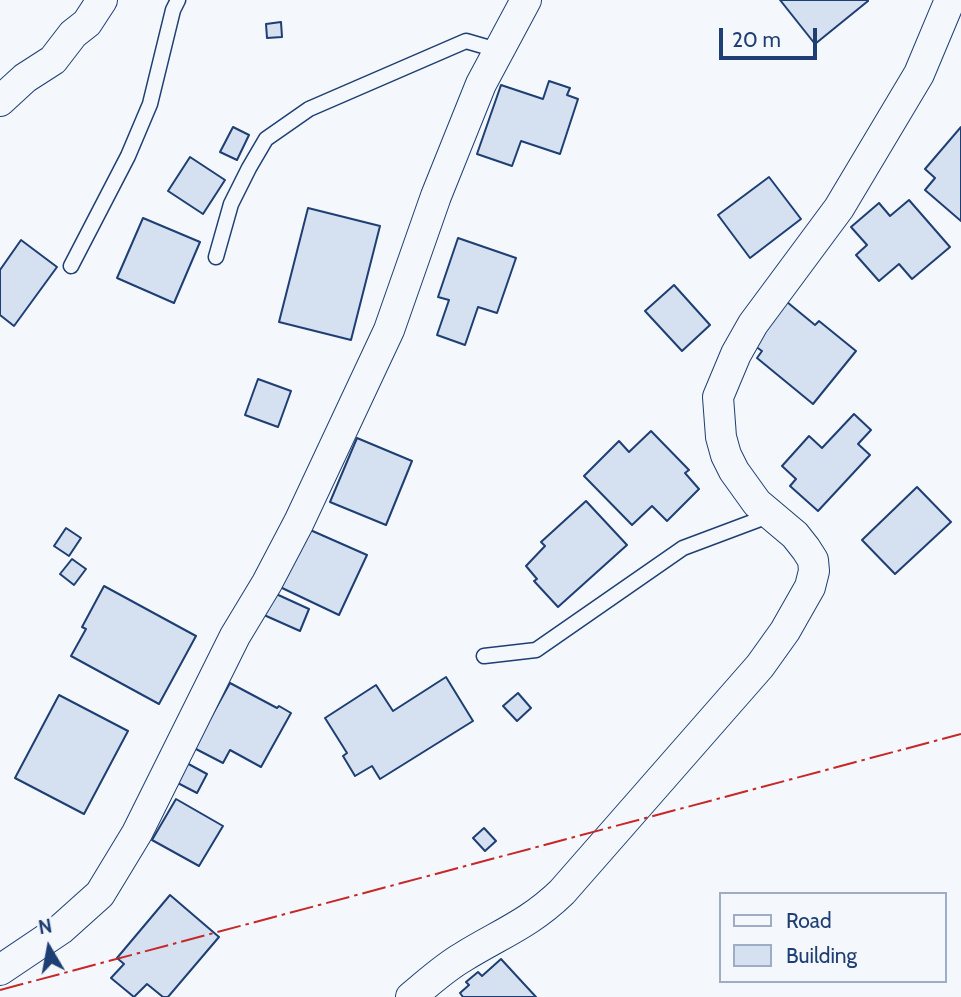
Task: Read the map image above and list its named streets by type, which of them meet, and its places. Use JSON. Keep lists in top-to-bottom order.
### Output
{
  "legend": ["Road", "Building"],
  "scale_bar": "20 m",
  "north": "top"
}
